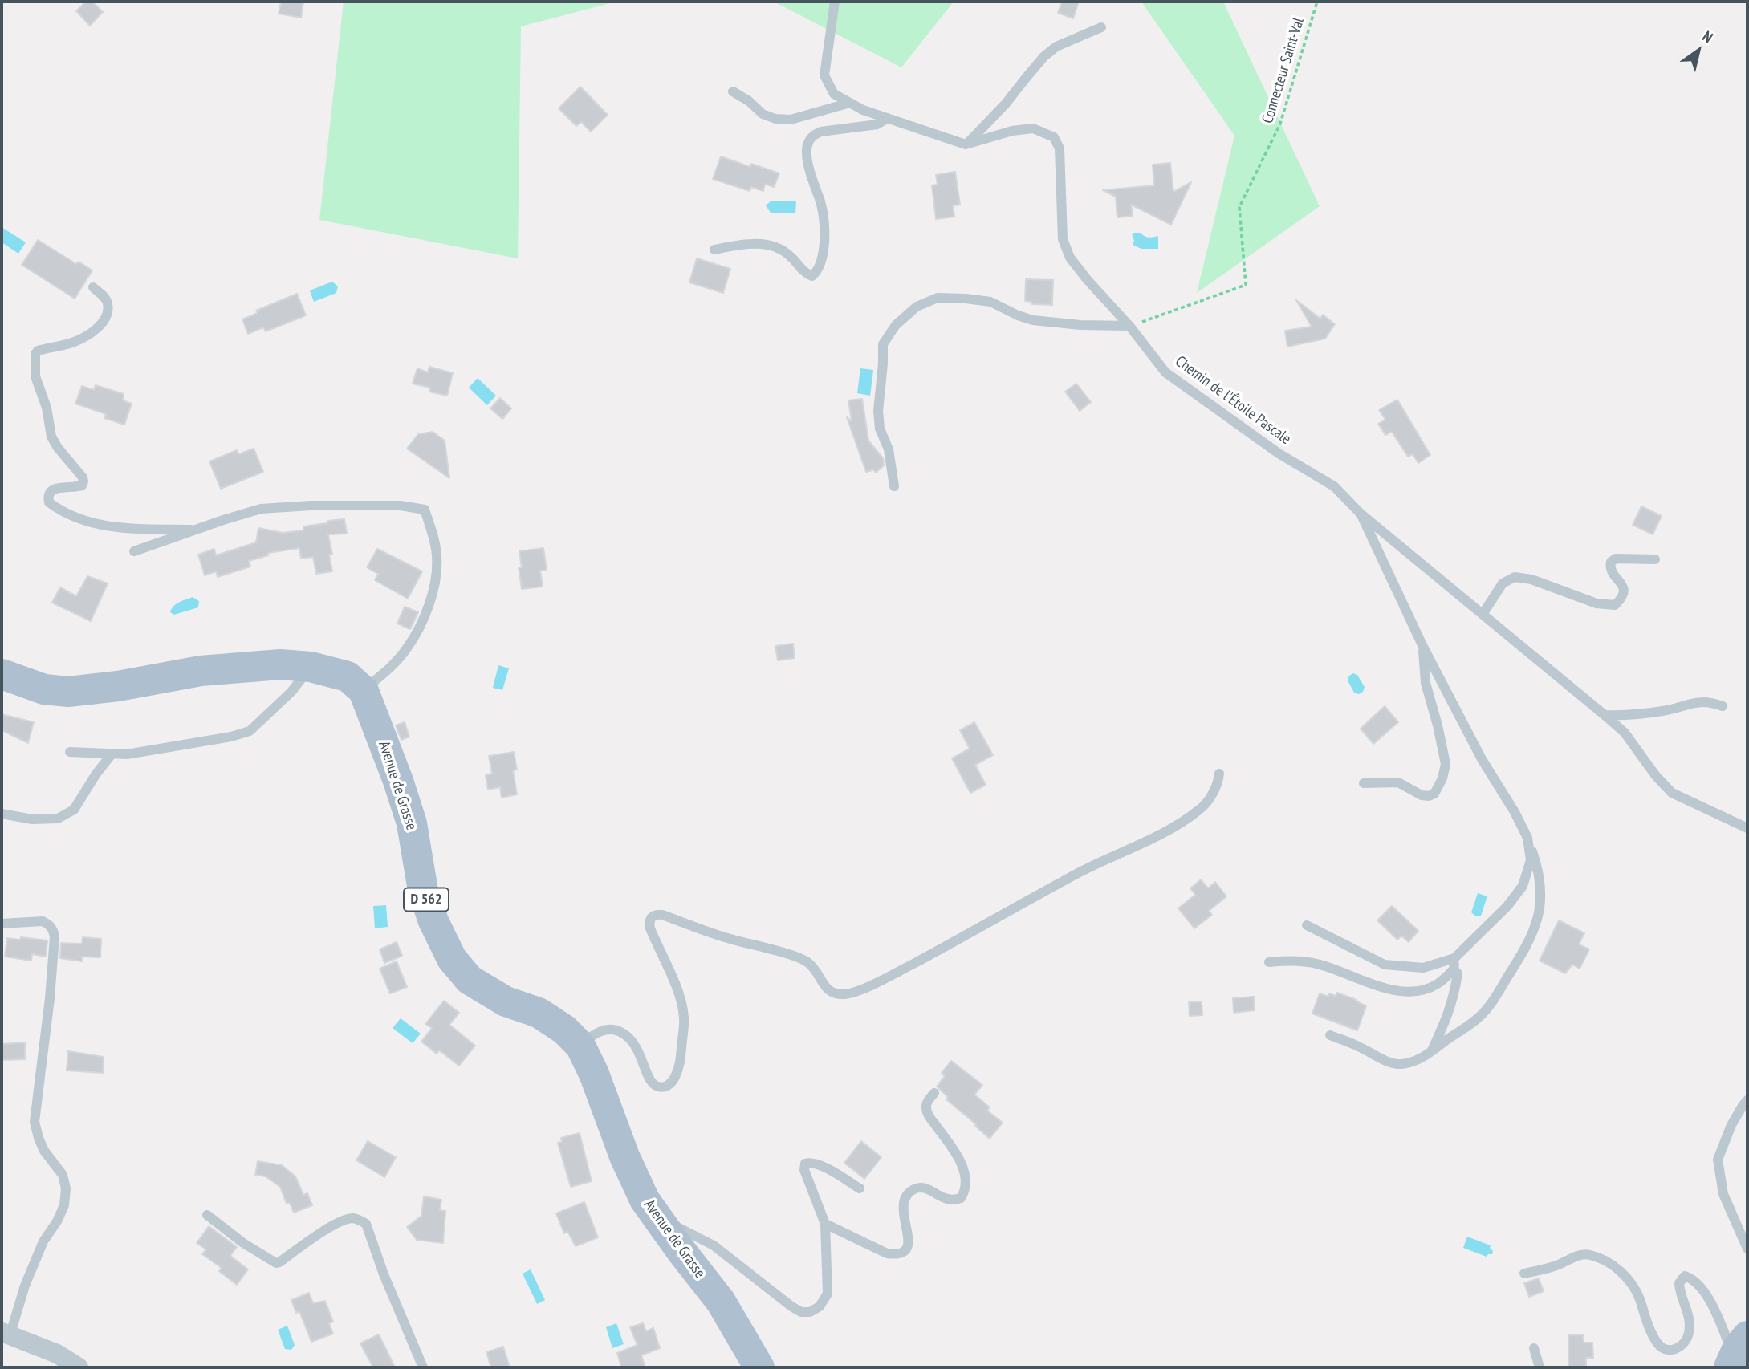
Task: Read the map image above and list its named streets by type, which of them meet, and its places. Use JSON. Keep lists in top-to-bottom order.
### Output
{
  "streets": {
    "main road": ["Avenue de Grasse", "D 562"],
    "lane": ["Chemin de l'Étoile Pascale"],
    "path": ["Connecteur Saint-Val"]
  },
  "crossings": [
    ["Connecteur Saint-Val", "Chemin de l'Étoile Pascale"]
  ],
  "north": "top right"
}
